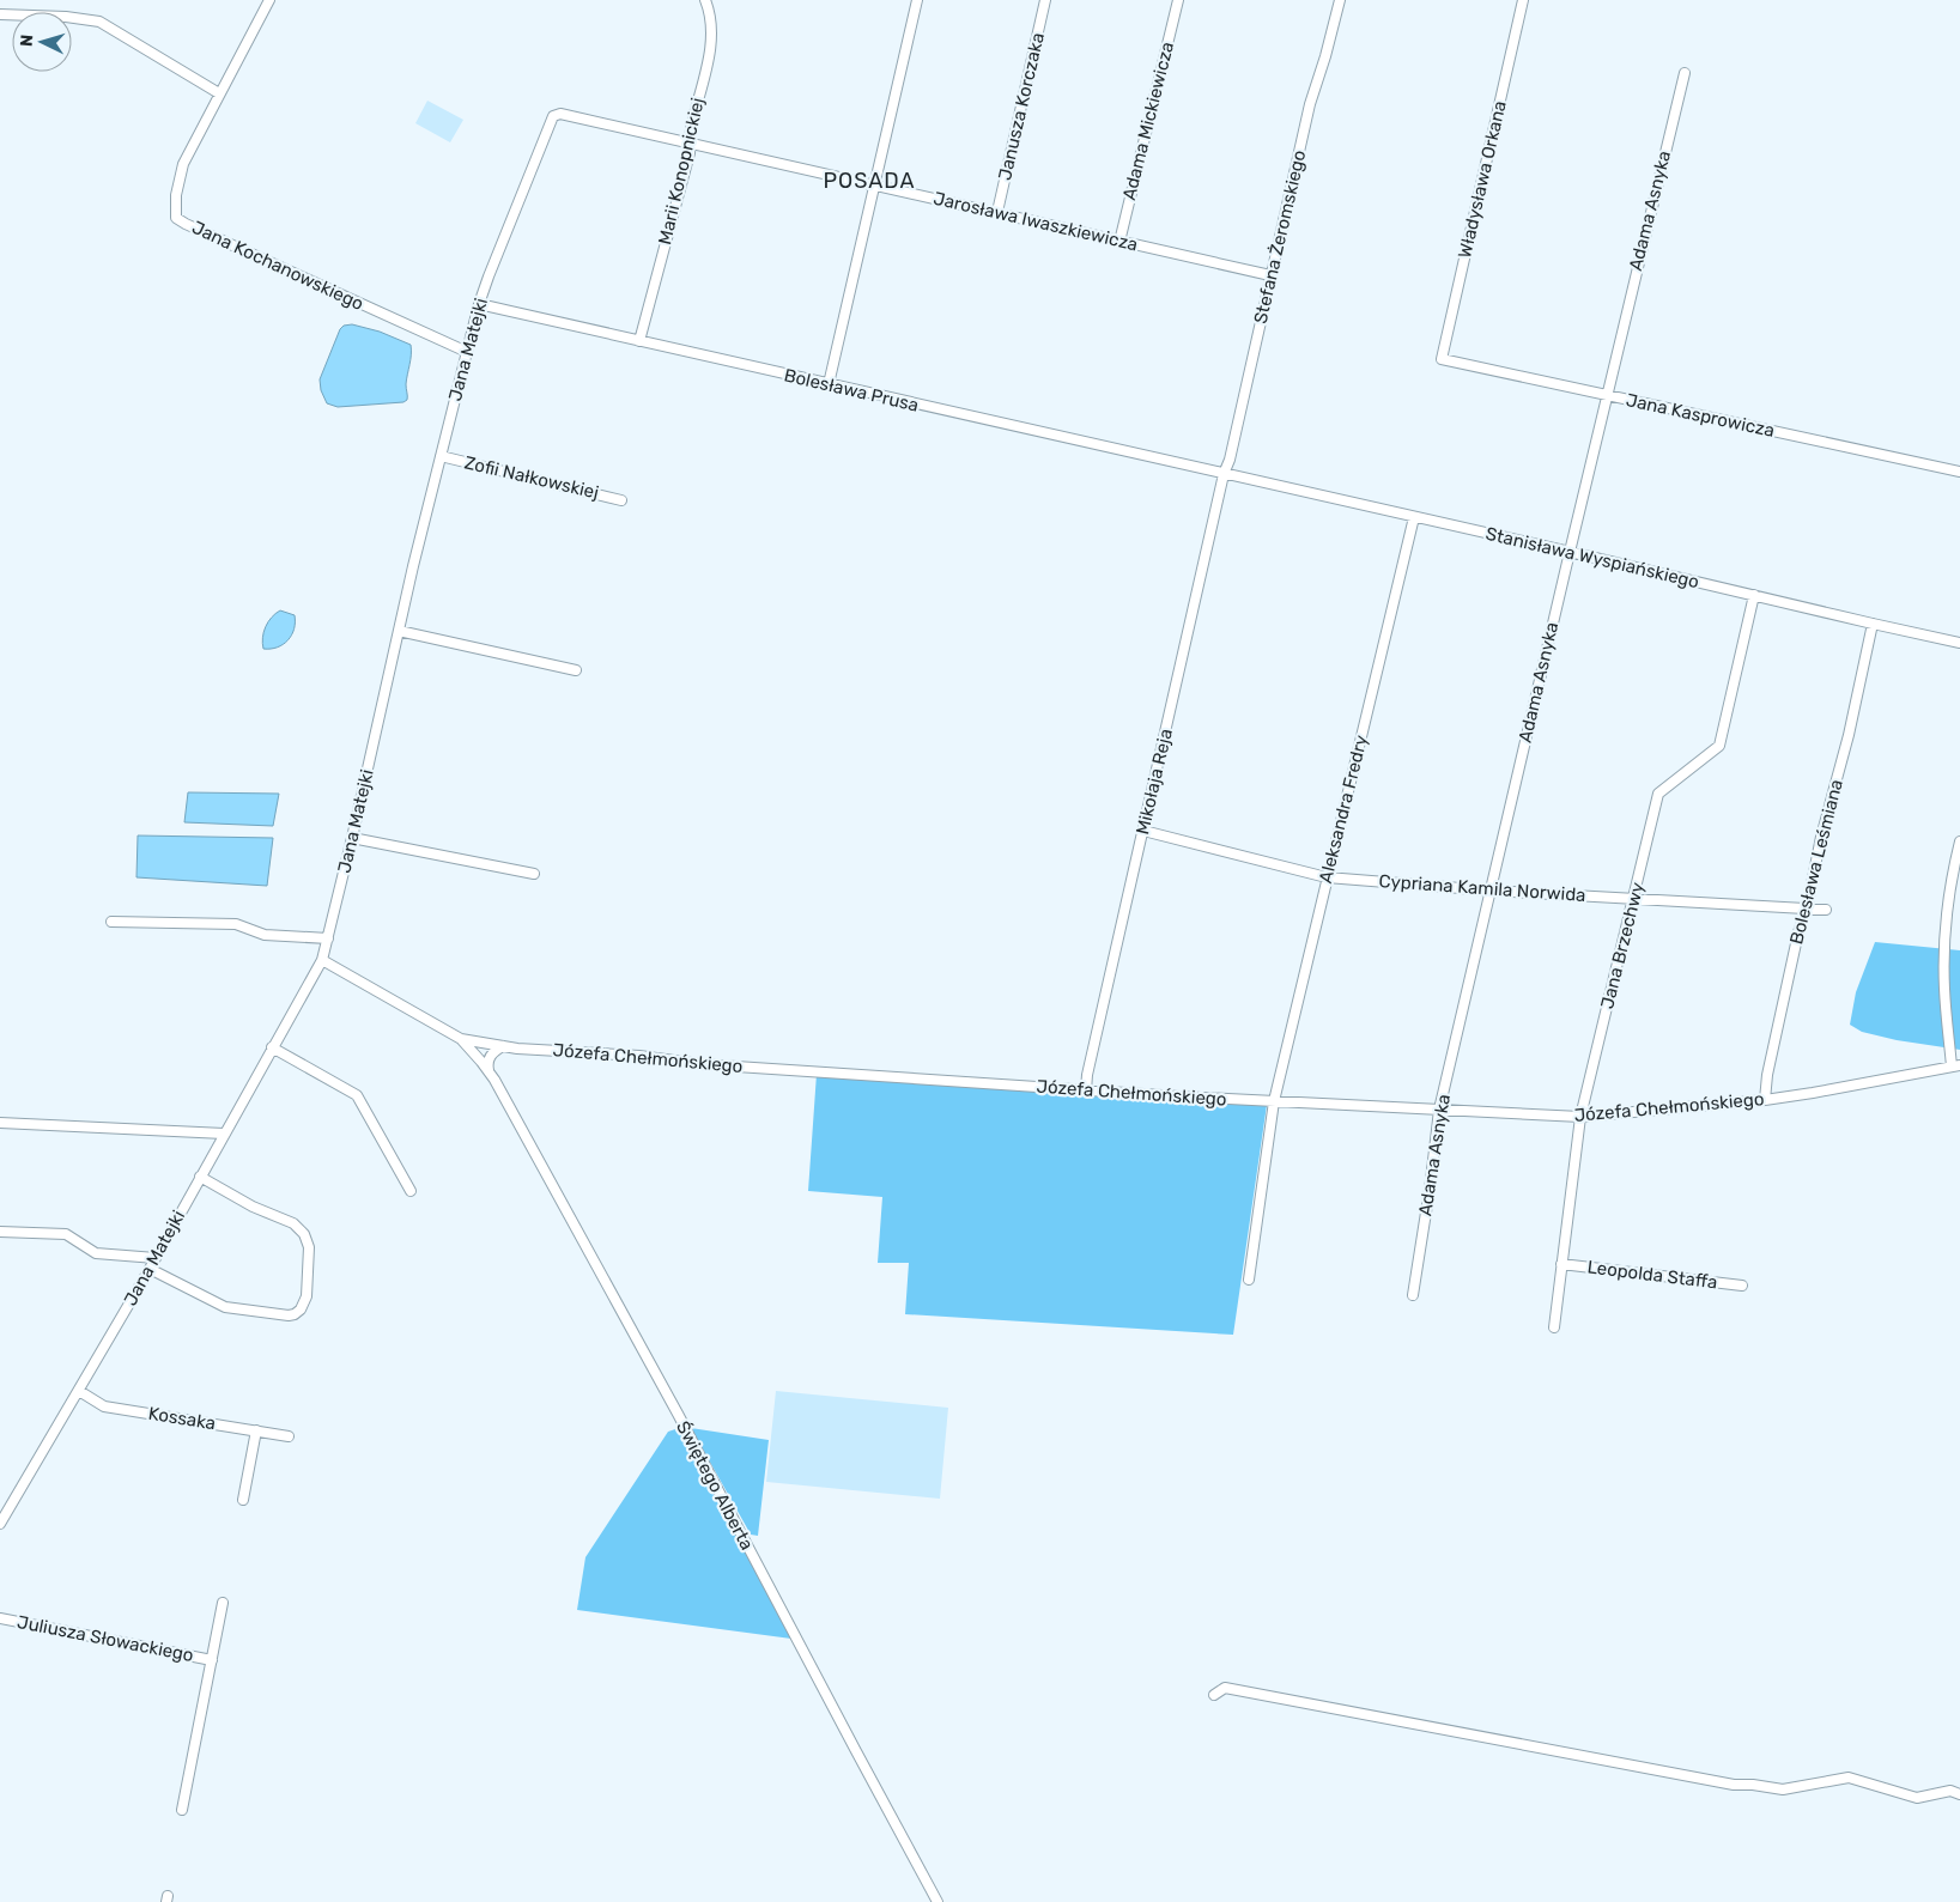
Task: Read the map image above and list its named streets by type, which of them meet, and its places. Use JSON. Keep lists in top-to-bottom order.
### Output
{
  "streets": {
    "street": [
      "Janusza Korczaka",
      "Adama Mickiewicza",
      "Marii Konopnickiej",
      "Władysława Orkana",
      "Adama Asnyka",
      "Jarosława Iwaszkiewicza",
      "Stefana Żeromskiego",
      "Jana Kochanowskiego",
      "Jana Matejki",
      "Bolesława Prusa",
      "Jana Kasprowicza",
      "Zofii Nałkowskiej",
      "Stanisława Wyspiańskiego",
      "Mikołaja Reja",
      "Aleksandra Fredry",
      "Bolesława Leśmiana",
      "Cypriana Kamila Norwida",
      "Jana Brzechwy",
      "Józefa Chełmońskiego",
      "Leopolda Staffa",
      "Kossaka",
      "Świętego Alberta",
      "Juliusza Słowackiego"
    ]
  },
  "crossings": [
    ["Janusza Korczaka", "Jarosława Iwaszkiewicza"],
    ["Adama Mickiewicza", "Jarosława Iwaszkiewicza"],
    ["Marii Konopnickiej", "Jarosława Iwaszkiewicza"],
    ["Marii Konopnickiej", "Bolesława Prusa"],
    ["Władysława Orkana", "Jana Kasprowicza"],
    ["Adama Asnyka", "Jana Kasprowicza"],
    ["Adama Asnyka", "Stanisława Wyspiańskiego"],
    ["Adama Asnyka", "Cypriana Kamila Norwida"],
    ["Adama Asnyka", "Józefa Chełmońskiego"],
    ["Jarosława Iwaszkiewicza", "Stefana Żeromskiego"],
    ["Jarosława Iwaszkiewicza", "Jana Matejki"],
    ["Stefana Żeromskiego", "Bolesława Prusa"],
    ["Stefana Żeromskiego", "Stanisława Wyspiańskiego"],
    ["Stefana Żeromskiego", "Mikołaja Reja"],
    ["Jana Kochanowskiego", "Jana Matejki"],
    ["Jana Matejki", "Bolesława Prusa"],
    ["Jana Matejki", "Zofii Nałkowskiej"],
    ["Jana Matejki", "Józefa Chełmońskiego"],
    ["Jana Matejki", "Kossaka"],
    ["Bolesława Prusa", "Stanisława Wyspiańskiego"],
    ["Bolesława Prusa", "Mikołaja Reja"],
    ["Stanisława Wyspiańskiego", "Mikołaja Reja"],
    ["Stanisława Wyspiańskiego", "Aleksandra Fredry"],
    ["Stanisława Wyspiańskiego", "Bolesława Leśmiana"],
    ["Stanisława Wyspiańskiego", "Jana Brzechwy"],
    ["Mikołaja Reja", "Cypriana Kamila Norwida"],
    ["Mikołaja Reja", "Józefa Chełmońskiego"],
    ["Aleksandra Fredry", "Cypriana Kamila Norwida"],
    ["Aleksandra Fredry", "Józefa Chełmońskiego"],
    ["Bolesława Leśmiana", "Cypriana Kamila Norwida"],
    ["Bolesława Leśmiana", "Józefa Chełmońskiego"],
    ["Cypriana Kamila Norwida", "Jana Brzechwy"],
    ["Jana Brzechwy", "Józefa Chełmońskiego"],
    ["Jana Brzechwy", "Leopolda Staffa"],
    ["Józefa Chełmońskiego", "Świętego Alberta"]
  ],
  "districts": ["POSADA"],
  "north": "left"
}
